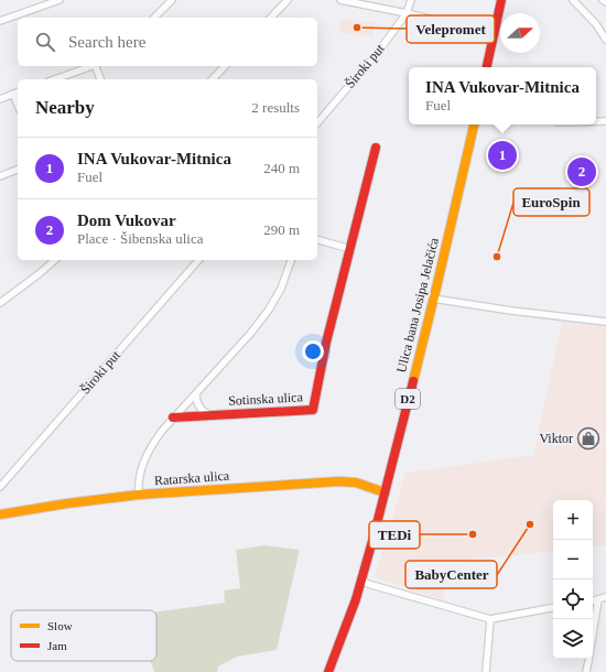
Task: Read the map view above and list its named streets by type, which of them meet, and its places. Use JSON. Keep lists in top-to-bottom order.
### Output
{
  "streets": {
    "street": [
      "Široki put",
      "Ulica bana Josipa Jelačića",
      "Sotinska ulica",
      "D2",
      "Ratarska ulica"
    ]
  },
  "crossings": [
    ["Ulica bana Josipa Jelačića", "Ratarska ulica"]
  ],
  "places": {
    "other": [
      "Velepromet",
      "EuroSpin",
      "BabyCenter",
      "TEDi"
    ],
    "shop": ["Viktor"]
  },
  "legend": ["Slow", "Jam"],
  "north": "right",
  "page": {
    "search": "Search here",
    "popup": ["INA Vukovar-Mitnica", "Fuel"],
    "heading": ["Nearby", "2 results"],
    "list": [
      {
        "mark": "1",
        "name": "INA Vukovar-Mitnica",
        "note": "Fuel",
        "value": "240 m"
      },
      {
        "mark": "2",
        "name": "Dom Vukovar",
        "note": "Place · Šibenska ulica",
        "value": "290 m"
      }
    ],
    "pins": ["1", "2"],
    "map_buttons": ["+", "−"]
  }
}
